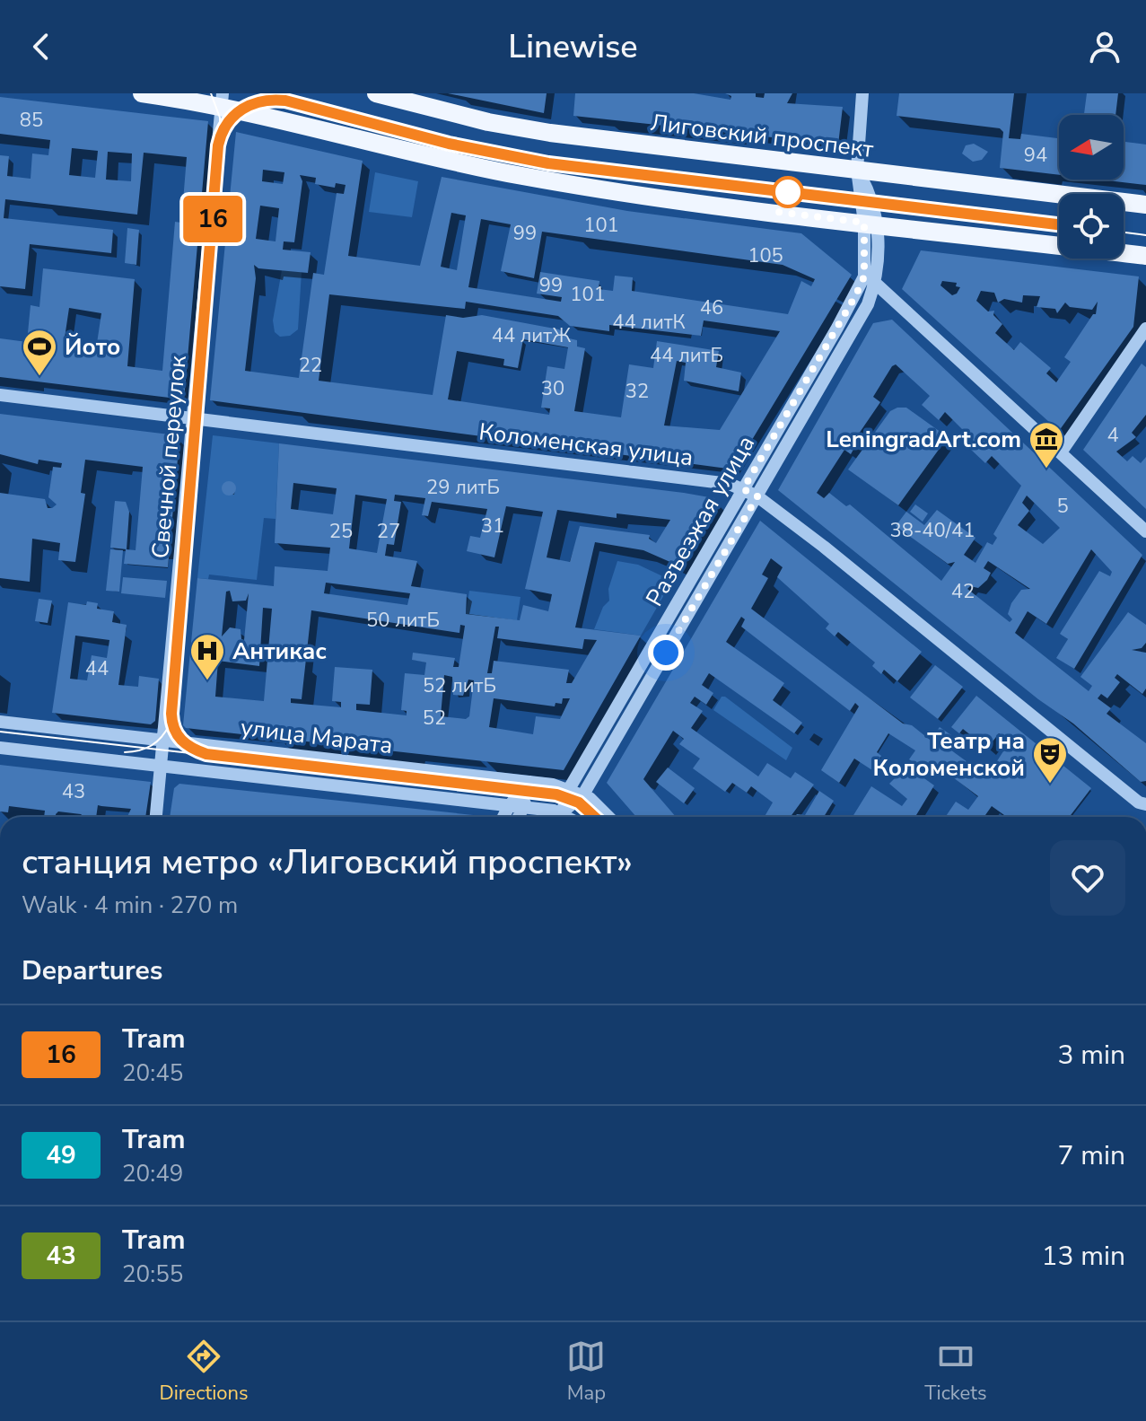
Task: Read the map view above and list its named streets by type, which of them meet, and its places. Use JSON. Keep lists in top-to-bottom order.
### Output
{
  "streets": {
    "main road": ["Лиговский проспект"],
    "street": [
      "Коломенская улица",
      "Свечной переулок",
      "Разъезжая улица",
      "улица Марата"
    ]
  },
  "crossings": [
    ["Коломенская улица", "Свечной переулок"],
    ["Коломенская улица", "Разъезжая улица"],
    ["Свечной переулок", "улица Марата"],
    ["Разъезжая улица", "улица Марата"]
  ],
  "places": {
    "sports": ["Йото"],
    "museum": ["LeningradArt.com"],
    "hospital": ["Антикас"],
    "theatre": ["Театр на Коломенской"]
  },
  "lines": ["tram line 16"],
  "house_numbers": [
    "85",
    "94",
    "101",
    "99",
    "105",
    "99",
    "101",
    "46",
    "44 литК",
    "44 литЖ",
    "44 литБ",
    "22",
    "30",
    "32",
    "4",
    "29 литБ",
    "5",
    "31",
    "38-40/41",
    "25",
    "27",
    "42",
    "50 литБ",
    "44",
    "52 литБ",
    "52",
    "43"
  ],
  "north": "left",
  "page": {
    "header": "Linewise",
    "on_map": "16",
    "heading": [
      ["станция метро «Лиговский проспект»", "Walk · 4 min · 270 m"],
      "Departures"
    ],
    "list": [
      {
        "mark": "16",
        "name": "Tram",
        "note": "20:45",
        "value": "3 min"
      },
      {
        "mark": "49",
        "name": "Tram",
        "note": "20:49",
        "value": "7 min"
      },
      {
        "mark": "43",
        "name": "Tram",
        "note": "20:55",
        "value": "13 min"
      }
    ],
    "tabs": ["Directions", "Map", "Tickets"]
  }
}
